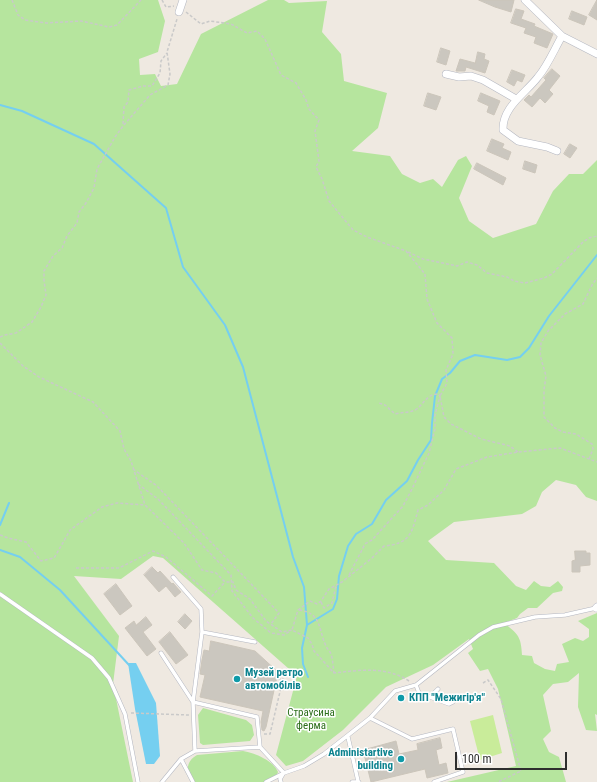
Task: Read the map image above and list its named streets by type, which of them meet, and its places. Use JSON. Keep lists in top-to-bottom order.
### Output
{
  "parks": ["Страусина ферма"],
  "places": ["Музей ретро автомобілів", "КПП \"Межигір'я\"", "Administartive building"],
  "scale_bar": "100 m"
}
